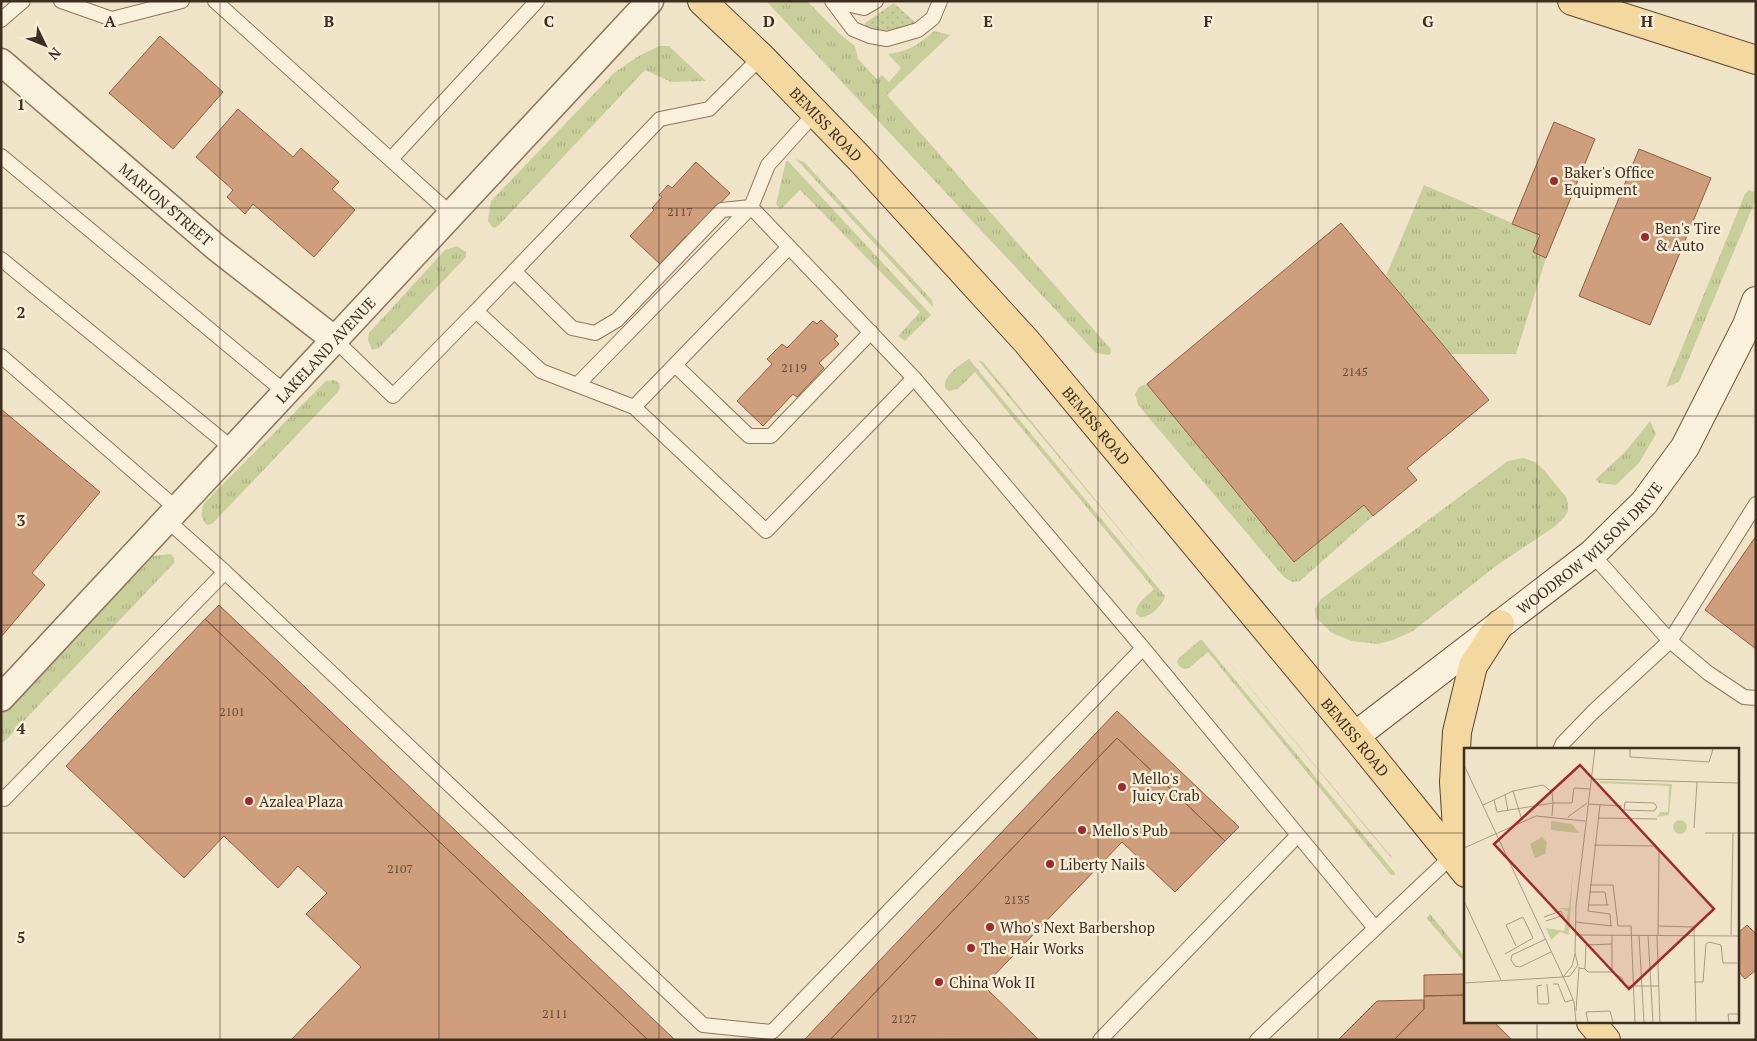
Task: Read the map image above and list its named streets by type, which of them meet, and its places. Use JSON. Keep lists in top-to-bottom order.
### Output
{
  "streets": {
    "main road": ["BEMISS ROAD", "WOODROW WILSON DRIVE"],
    "street": ["MARION STREET", "LAKELAND AVENUE"]
  },
  "crossings": [
    ["BEMISS ROAD", "WOODROW WILSON DRIVE"],
    ["MARION STREET", "LAKELAND AVENUE"]
  ],
  "places": [
    "Baker's Office Equipment",
    "Ben's Tire & Auto",
    "Mello's Juicy Crab",
    "Azalea Plaza",
    "Mello's Pub",
    "Liberty Nails",
    "Who's Next Barbershop",
    "The Hair Works",
    "China Wok II"
  ],
  "house_numbers": [
    "2117",
    "2119",
    "2145",
    "2101",
    "2107",
    "2135",
    "2111",
    "2127"
  ],
  "north": "bottom right",
  "grid": {
    "columns": [
      "A",
      "B",
      "C",
      "D",
      "E",
      "F",
      "G",
      "H"
    ],
    "rows": [
      "1",
      "2",
      "3",
      "4",
      "5"
    ]
  }
}
